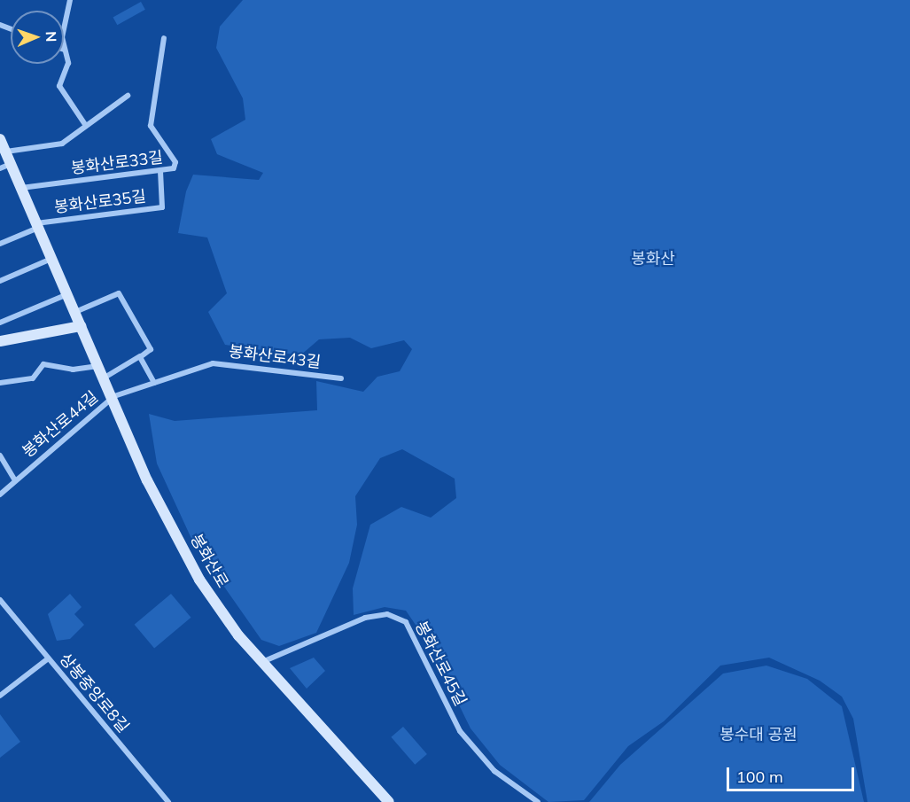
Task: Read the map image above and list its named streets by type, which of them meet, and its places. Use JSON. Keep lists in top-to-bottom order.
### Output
{
  "streets": {
    "main road": ["봉화산로"],
    "street": [
      "봉화산로33길",
      "봉화산로35길",
      "봉화산로43길",
      "봉화산로44길",
      "봉화산로45길",
      "상봉중앙로8길"
    ]
  },
  "crossings": [
    ["봉화산로33길", "봉화산로35길"],
    ["봉화산로33길", "봉화산로"],
    ["봉화산로35길", "봉화산로"],
    ["봉화산로43길", "봉화산로44길"],
    ["봉화산로43길", "봉화산로"],
    ["봉화산로44길", "봉화산로"],
    ["봉화산로", "봉화산로45길"]
  ],
  "parks": ["봉화산", "봉수대 공원"],
  "scale_bar": "100 m",
  "north": "right"
}
